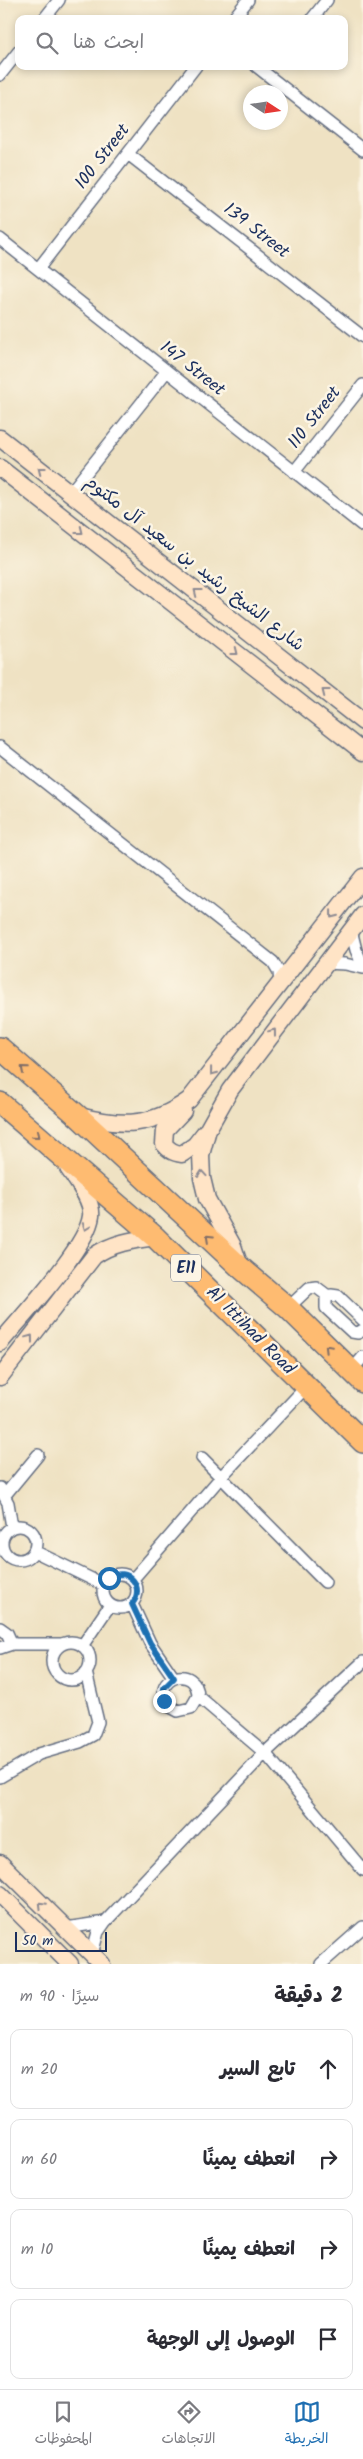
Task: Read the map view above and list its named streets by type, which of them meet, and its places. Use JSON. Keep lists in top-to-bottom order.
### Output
{
  "streets": {
    "highway": ["E11", "Al Ittihad Road"],
    "main road": ["شارع الشيخ رشيد بن سعيد آل مكتوم"],
    "street": [
      "100 Street",
      "139 Street",
      "147 Street",
      "110 Street"
    ]
  },
  "crossings": [
    ["100 Street", "139 Street"],
    ["100 Street", "147 Street"],
    ["147 Street", "110 Street"]
  ],
  "scale_bar": "50 m",
  "north": "right",
  "page": {
    "search": "ابحث هنا",
    "scale": "50 m",
    "heading": ["2 دقيقة", "سيرًا · 90 m"],
    "list": [
      ["تابع السير", "20 m"],
      ["انعطف يمينًا", "60 m"],
      ["انعطف يمينًا", "10 m"],
      "الوصول إلى الوجهة"
    ],
    "nav": ["الخريطة", "الاتجاهات", "المحفوظات"]
  }
}
